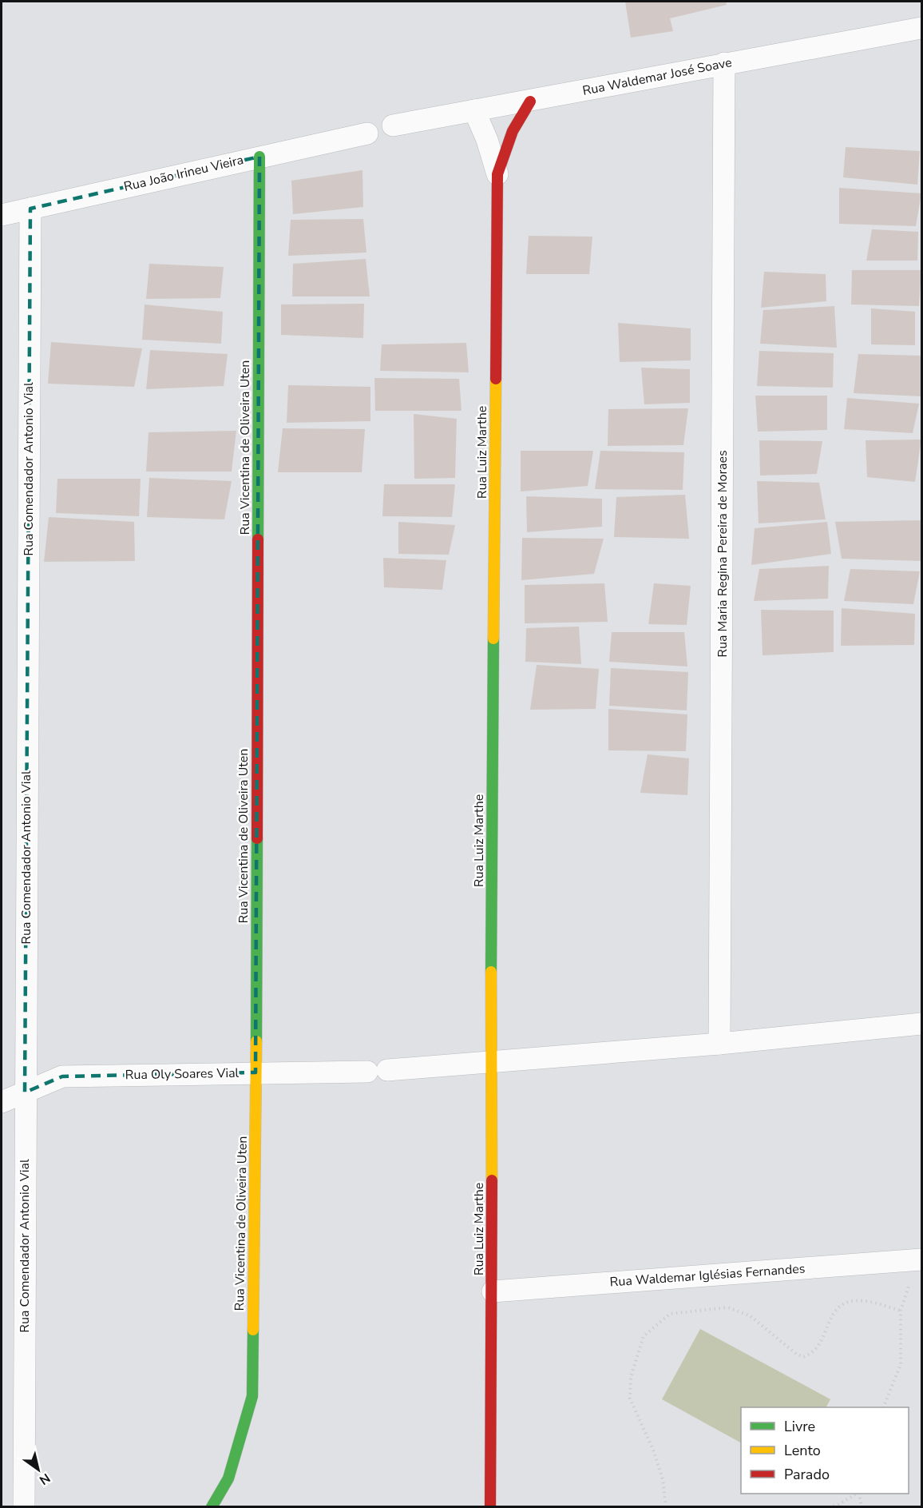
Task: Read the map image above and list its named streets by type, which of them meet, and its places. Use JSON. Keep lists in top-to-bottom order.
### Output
{
  "streets": {
    "street": [
      "Rua Waldemar José Soave",
      "Rua João Irineu Vieira",
      "Rua Vicentina de Oliveira Uten",
      "Rua Luiz Marthe",
      "Rua Comendador Antonio Vial",
      "Rua Maria Regina Pereira de Moraes",
      "Rua Oly Soares Vial",
      "Rua Waldemar Iglésias Fernandes"
    ]
  },
  "crossings": [
    ["Rua Waldemar José Soave", "Rua Luiz Marthe"],
    ["Rua Waldemar José Soave", "Rua Maria Regina Pereira de Moraes"],
    ["Rua João Irineu Vieira", "Rua Vicentina de Oliveira Uten"],
    ["Rua João Irineu Vieira", "Rua Comendador Antonio Vial"],
    ["Rua Vicentina de Oliveira Uten", "Rua Oly Soares Vial"],
    ["Rua Luiz Marthe", "Rua Oly Soares Vial"],
    ["Rua Luiz Marthe", "Rua Waldemar Iglésias Fernandes"],
    ["Rua Comendador Antonio Vial", "Rua Oly Soares Vial"],
    ["Rua Maria Regina Pereira de Moraes", "Rua Oly Soares Vial"]
  ],
  "legend": ["Livre", "Lento", "Parado"],
  "north": "bottom right"
}
